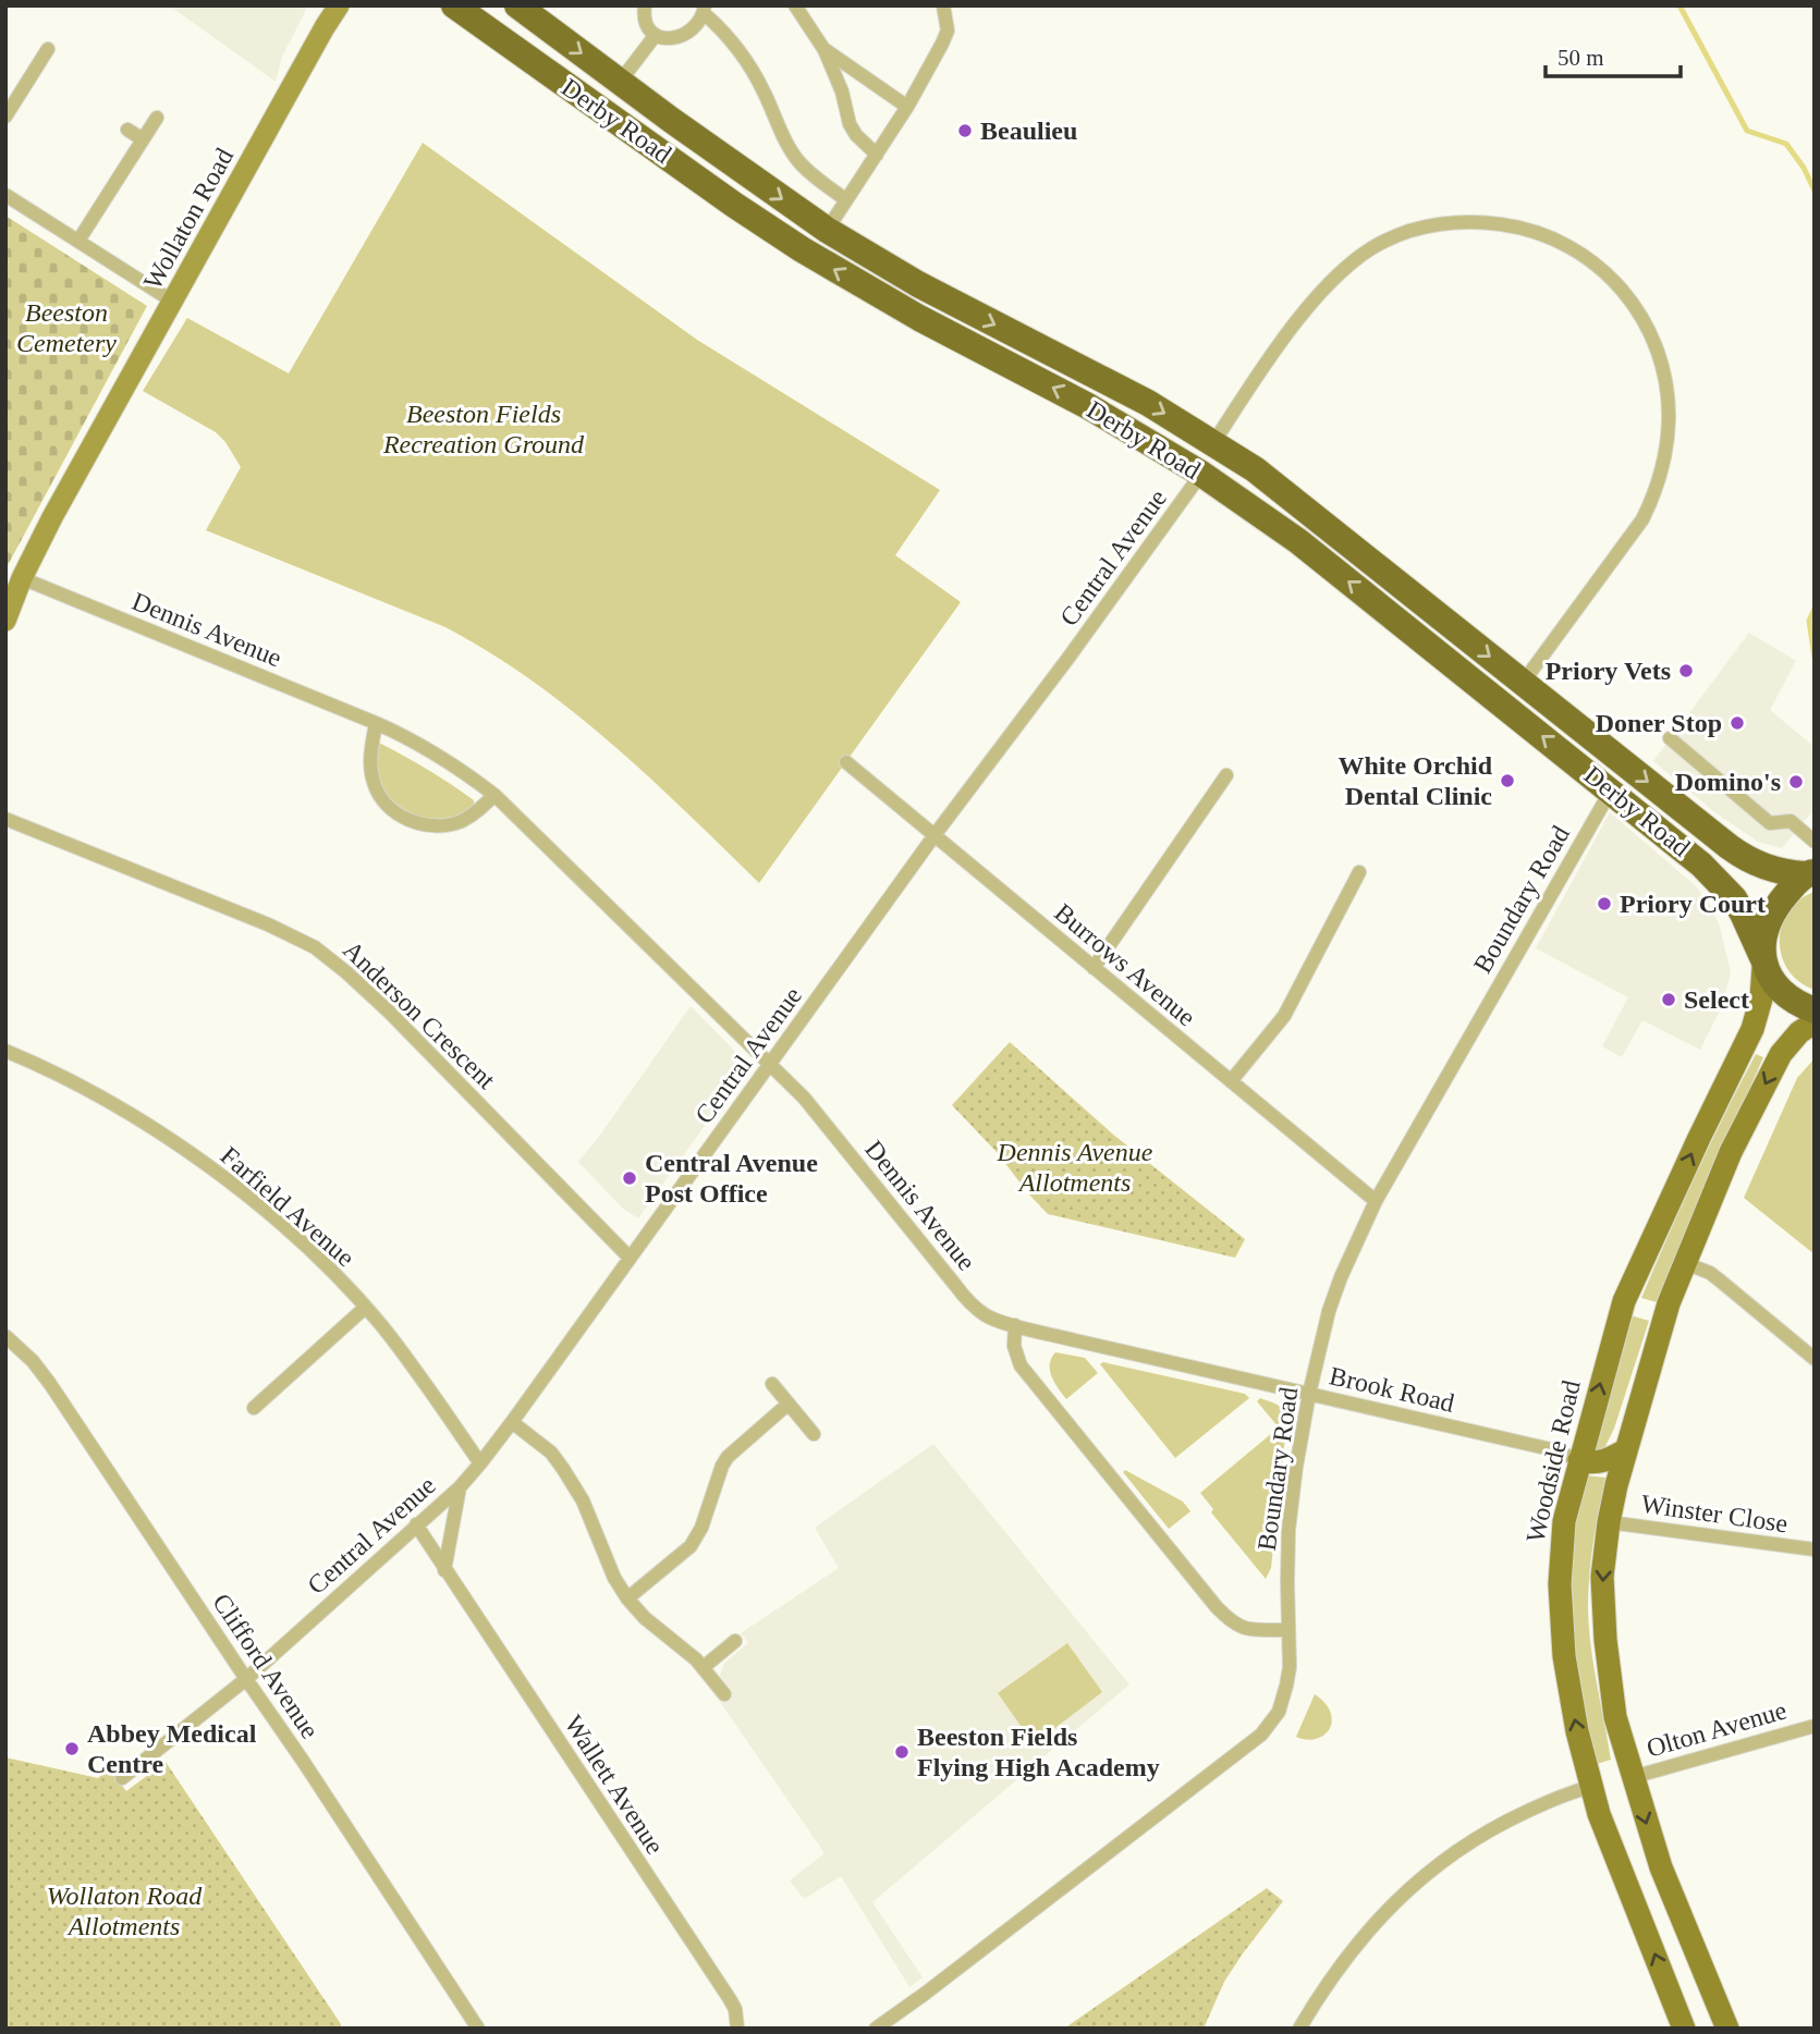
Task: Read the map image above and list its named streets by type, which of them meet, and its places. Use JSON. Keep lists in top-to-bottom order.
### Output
{
  "streets": {
    "highway": ["Derby Road"],
    "main road": ["Wollaton Road", "Woodside Road"],
    "street": [
      "Central Avenue",
      "Dennis Avenue",
      "Boundary Road",
      "Burrows Avenue",
      "Anderson Crescent",
      "Farfield Avenue",
      "Brook Road",
      "Winster Close",
      "Clifford Avenue",
      "Olton Avenue",
      "Wallett Avenue"
    ]
  },
  "crossings": [
    ["Derby Road", "Central Avenue"],
    ["Derby Road", "Boundary Road"],
    ["Derby Road", "Woodside Road"],
    ["Wollaton Road", "Dennis Avenue"],
    ["Central Avenue", "Dennis Avenue"],
    ["Central Avenue", "Burrows Avenue"],
    ["Central Avenue", "Anderson Crescent"],
    ["Central Avenue", "Farfield Avenue"],
    ["Central Avenue", "Clifford Avenue"],
    ["Central Avenue", "Wallett Avenue"],
    ["Dennis Avenue", "Brook Road"],
    ["Boundary Road", "Burrows Avenue"],
    ["Boundary Road", "Brook Road"],
    ["Brook Road", "Woodside Road"]
  ],
  "parks": [
    "Beeston Cemetery",
    "Beeston Fields Recreation Ground",
    "Dennis Avenue Allotments",
    "Wollaton Road Allotments"
  ],
  "places": [
    "Beaulieu",
    "Priory Vets",
    "Doner Stop",
    "White Orchid Dental Clinic",
    "Domino's",
    "Priory Court",
    "Select",
    "Central Avenue Post Office",
    "Abbey Medical Centre",
    "Beeston Fields Flying High Academy"
  ],
  "scale_bar": "50 m"
}
